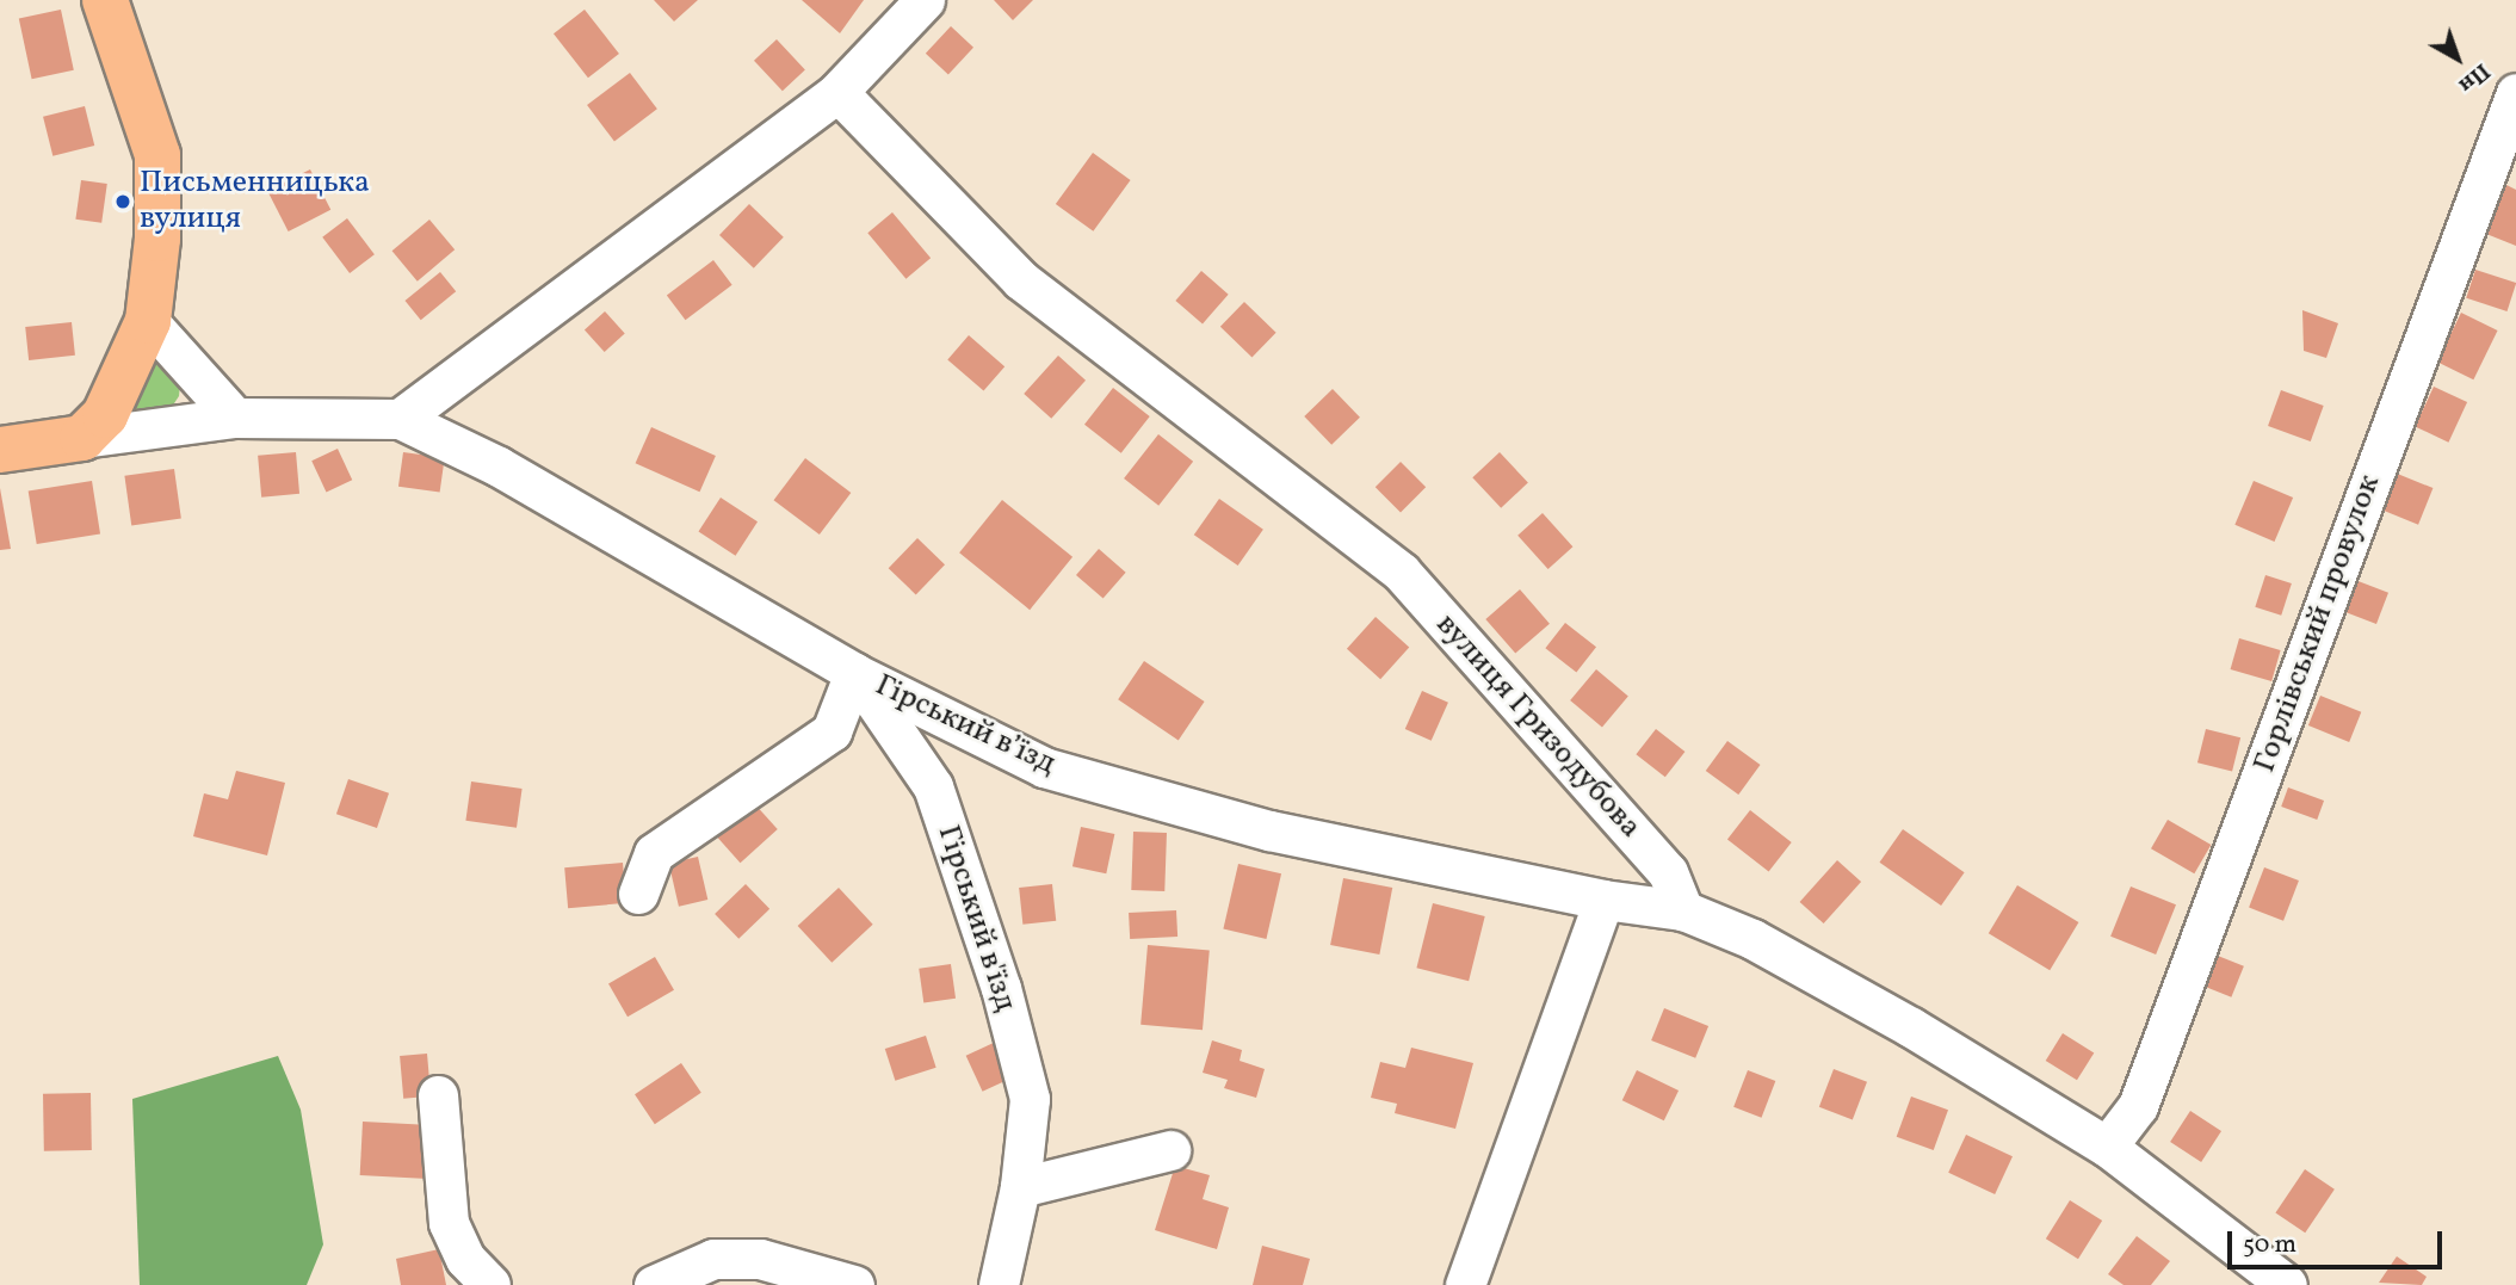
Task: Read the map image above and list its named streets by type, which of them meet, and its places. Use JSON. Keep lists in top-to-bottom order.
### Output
{
  "streets": {
    "street": [
      "Горлівський провулок",
      "Гірський в’їзд",
      "вулиця Гризодубова",
      "Гірський в'їзд"
    ]
  },
  "crossings": [
    ["Гірський в’їзд", "вулиця Гризодубова"],
    ["Гірський в’їзд", "Гірський в'їзд"]
  ],
  "places": ["Письменницька вулиця"],
  "scale_bar": "50 m",
  "north": "bottom right"
}
